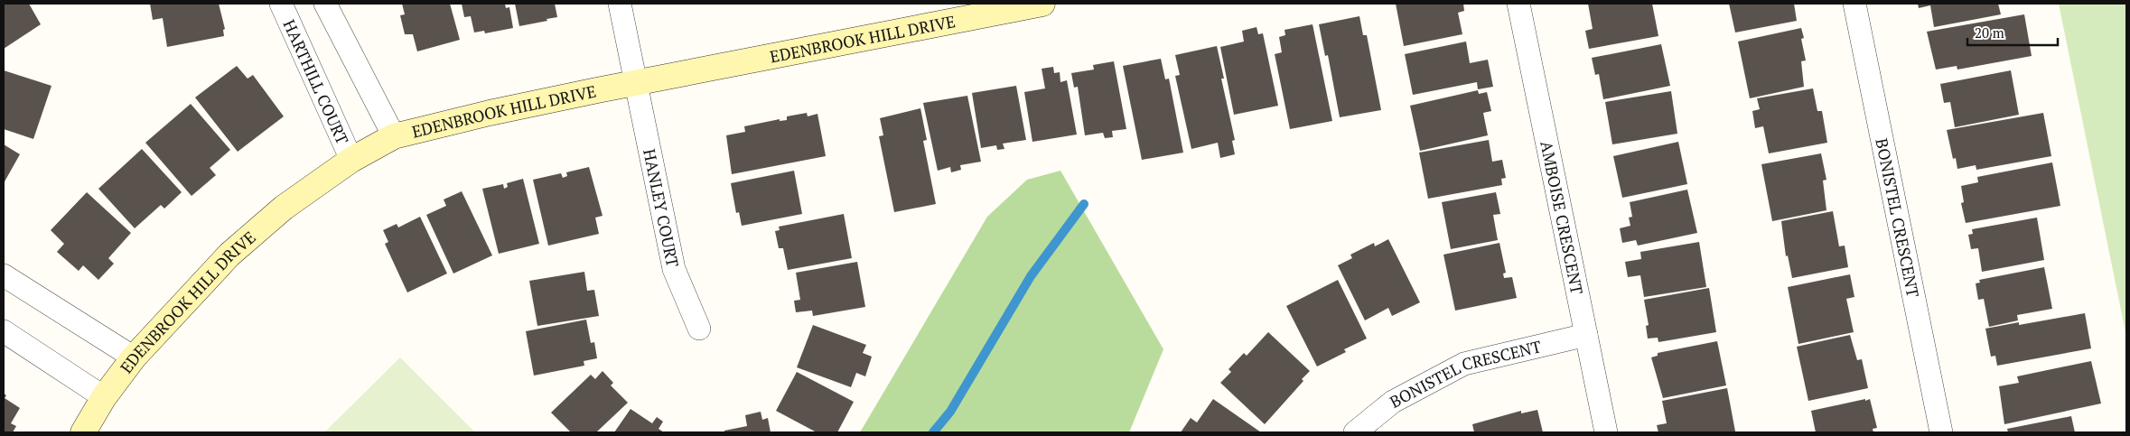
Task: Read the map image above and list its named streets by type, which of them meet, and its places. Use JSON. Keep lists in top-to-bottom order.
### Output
{
  "streets": {
    "street": [
      "EDENBROOK HILL DRIVE",
      "HARTHILL COURT",
      "HANLEY COURT",
      "AMBOISE CRESCENT",
      "BONISTEL CRESCENT"
    ]
  },
  "crossings": [
    ["EDENBROOK HILL DRIVE", "HARTHILL COURT"],
    ["EDENBROOK HILL DRIVE", "HANLEY COURT"],
    ["AMBOISE CRESCENT", "BONISTEL CRESCENT"]
  ],
  "scale_bar": "20 m"
}
